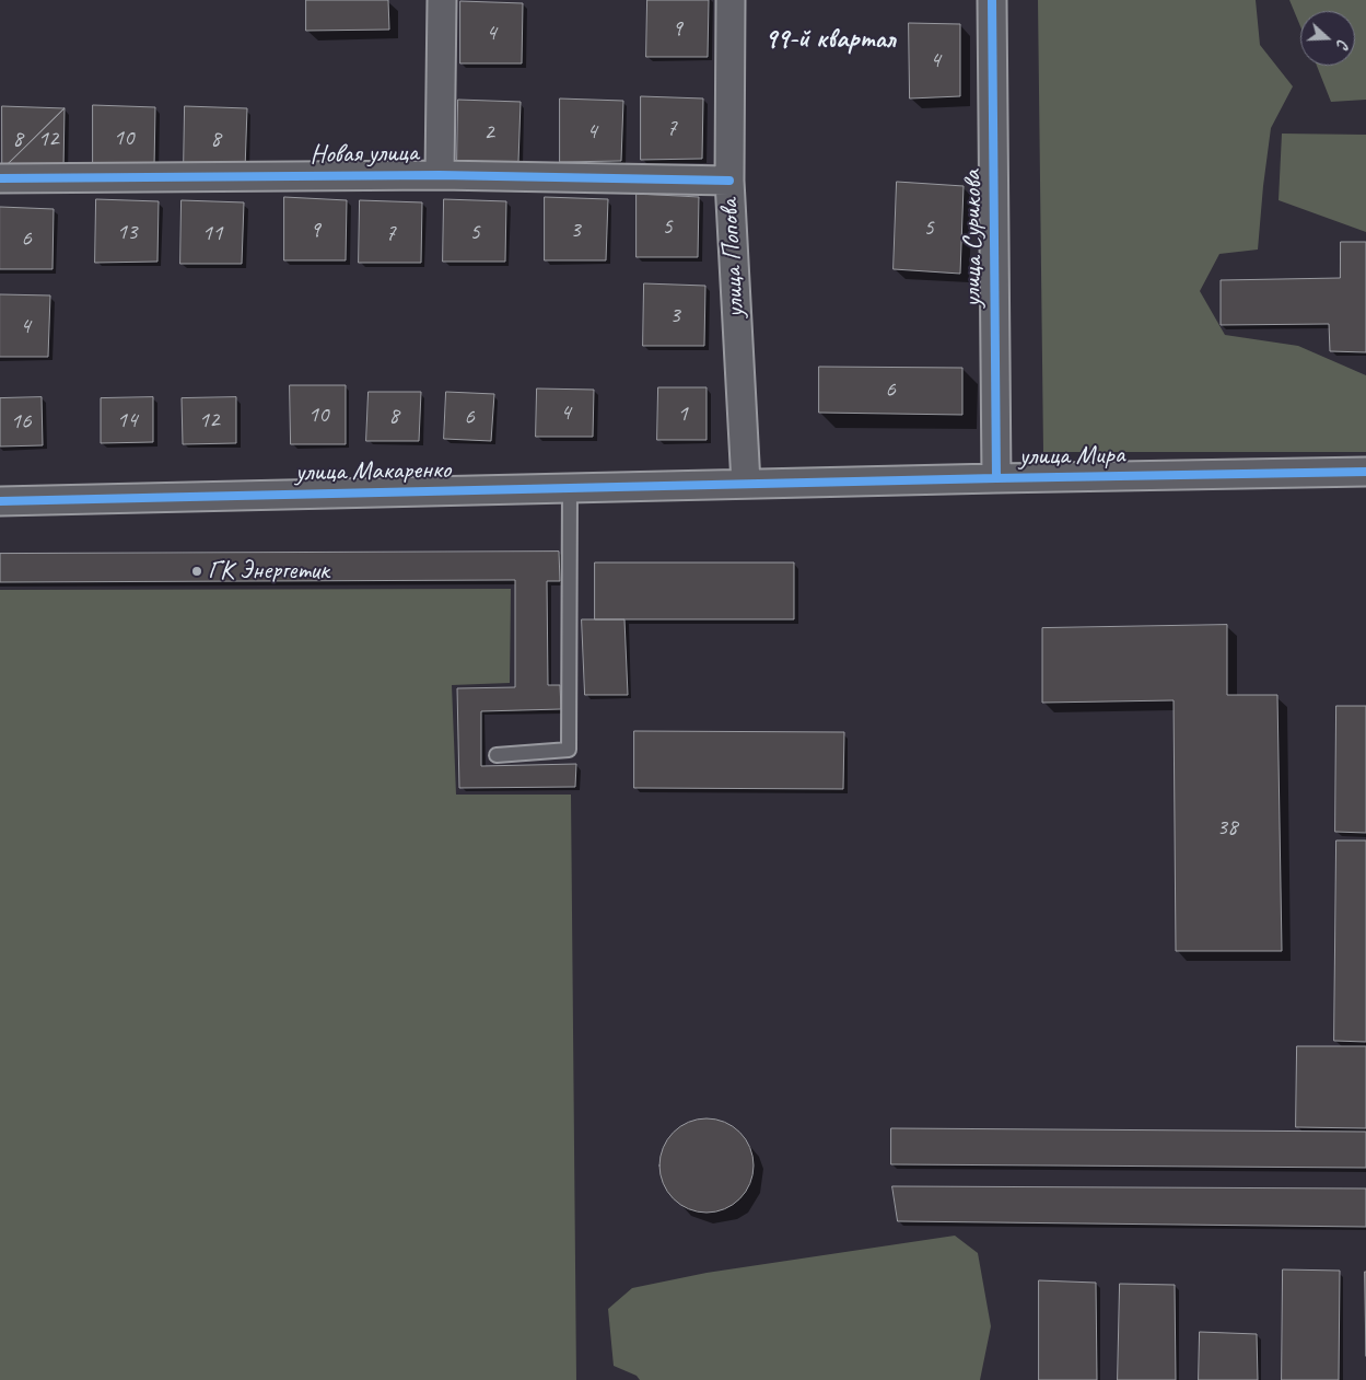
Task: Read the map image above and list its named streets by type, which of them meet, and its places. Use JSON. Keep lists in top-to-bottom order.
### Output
{
  "streets": {
    "street": [
      "Новая улица",
      "улица Сурикова",
      "улица Попова",
      "улица Мира",
      "улица Макаренко"
    ]
  },
  "crossings": [
    ["Новая улица", "улица Попова"],
    ["улица Сурикова", "улица Мира"],
    ["улица Попова", "улица Мира"],
    ["улица Попова", "улица Макаренко"],
    ["улица Мира", "улица Макаренко"]
  ],
  "districts": ["99-й квартал"],
  "places": ["ГК Энергетик"],
  "house_numbers": [
    "9",
    "4",
    "4",
    "7",
    "4",
    "2",
    "10",
    "8",
    "12",
    "8",
    "5",
    "5",
    "9",
    "3",
    "13",
    "5",
    "11",
    "7",
    "6",
    "3",
    "4",
    "6",
    "4",
    "1",
    "10",
    "8",
    "6",
    "14",
    "12",
    "16",
    "38"
  ],
  "north": "right"
}
